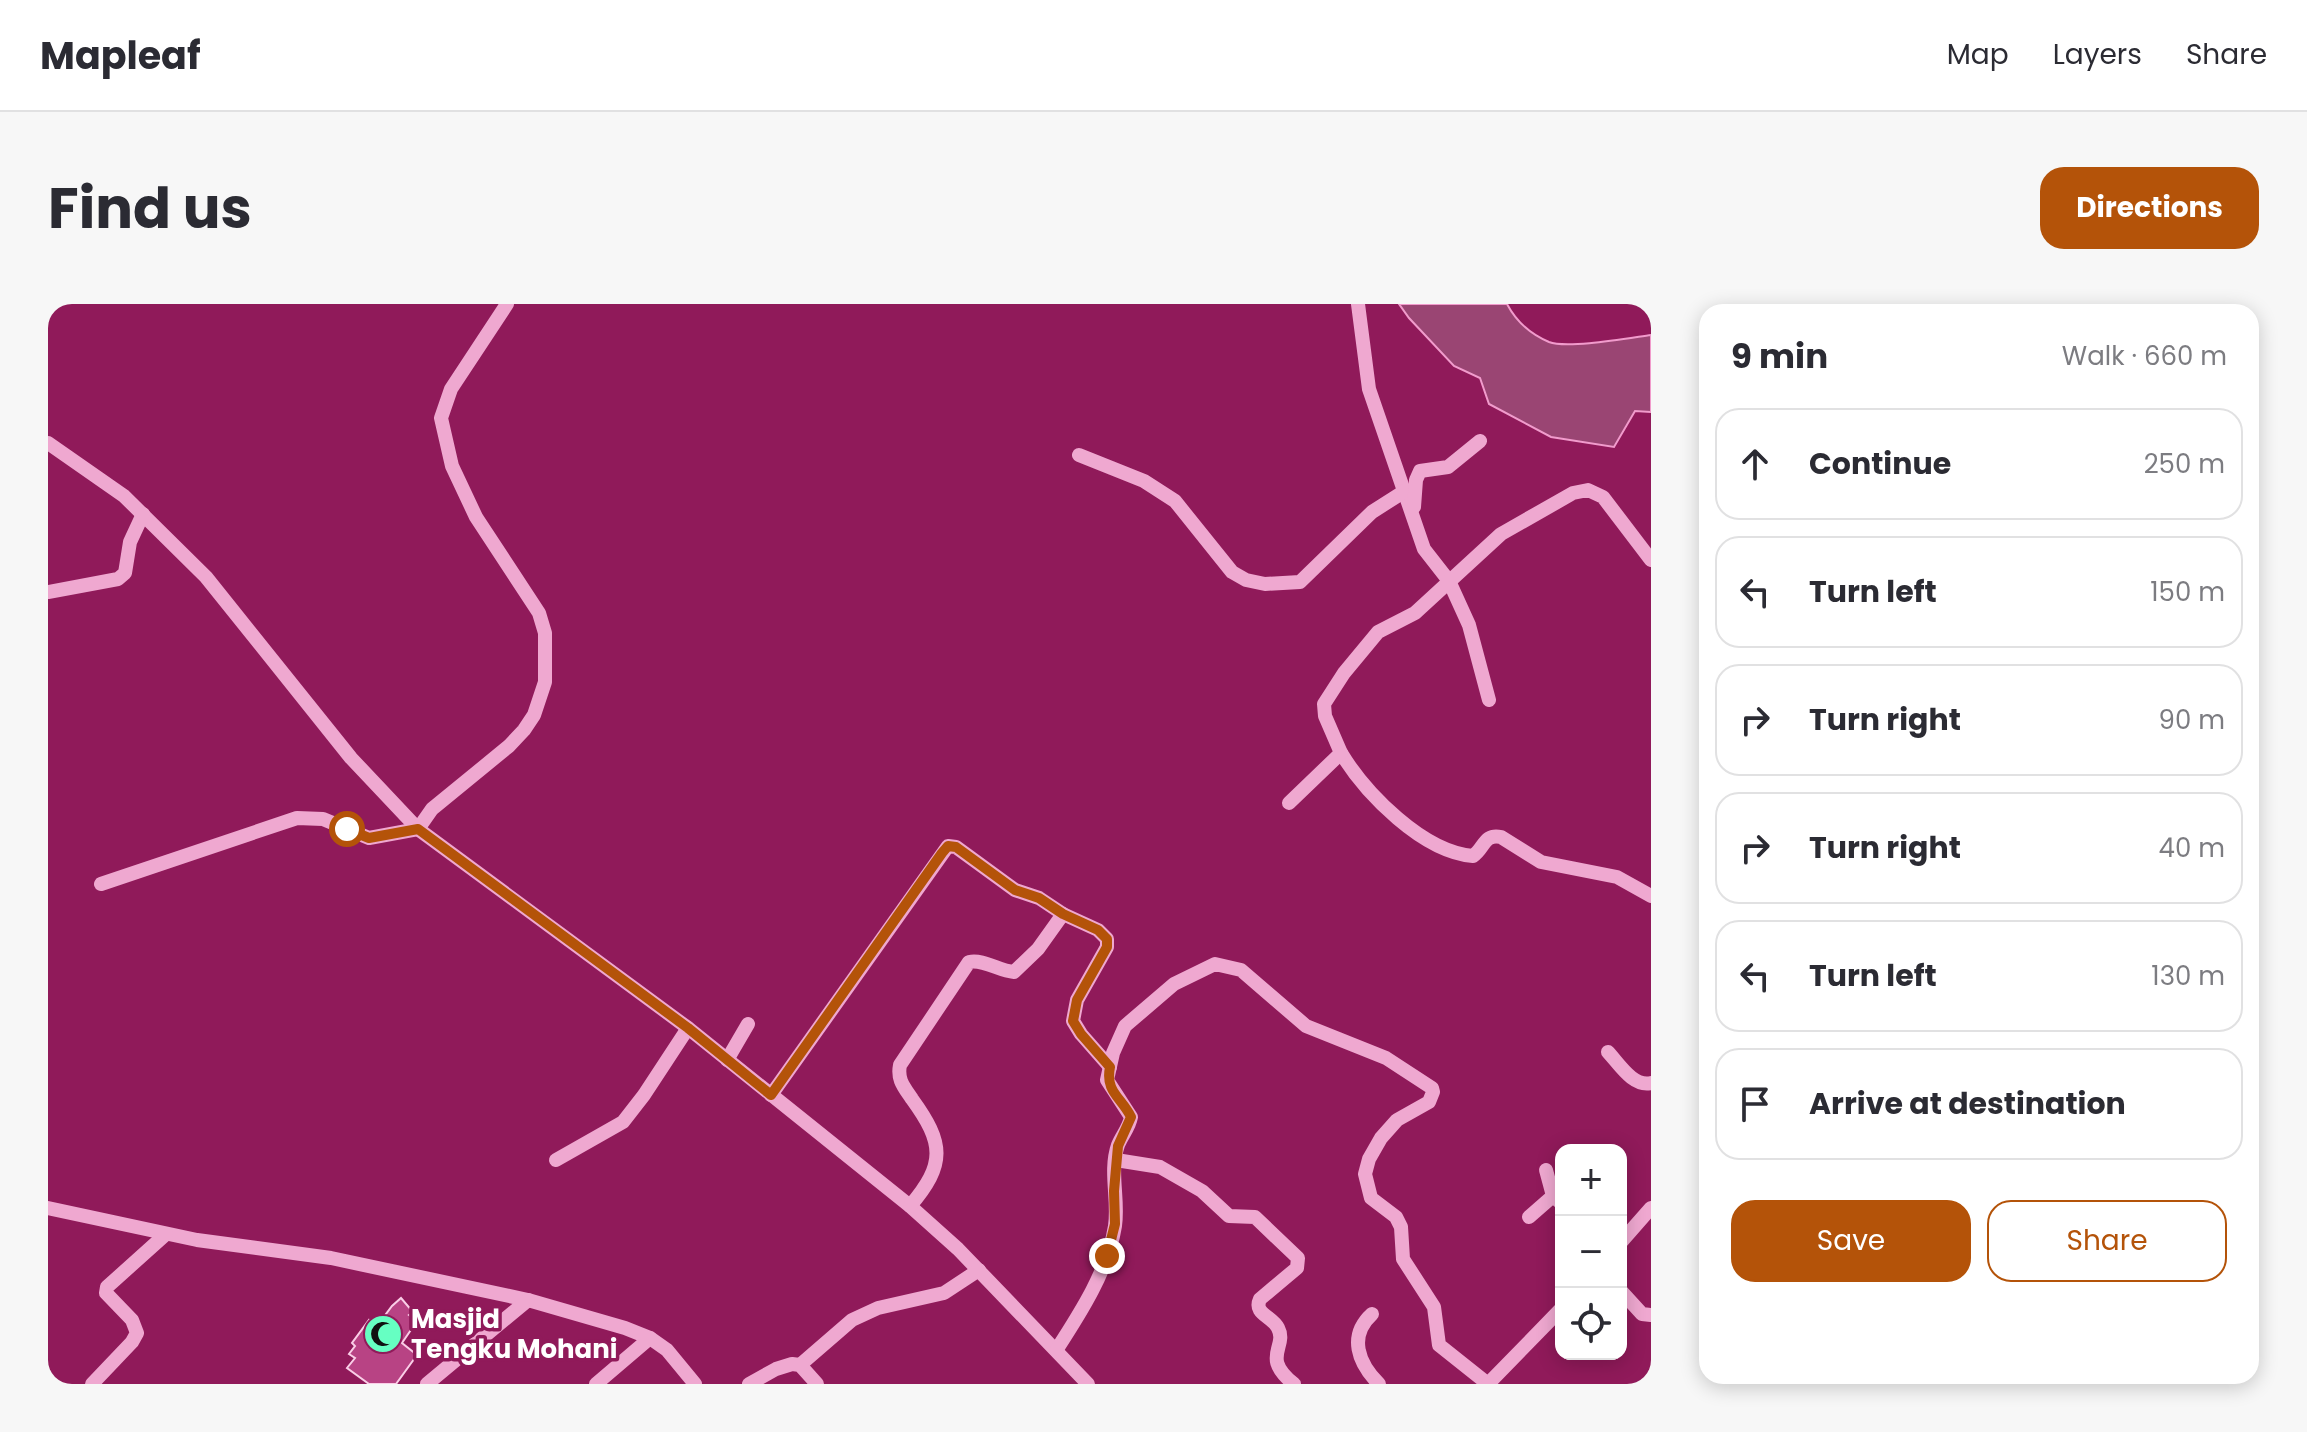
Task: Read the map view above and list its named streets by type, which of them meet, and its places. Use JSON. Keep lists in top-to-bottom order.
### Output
{
  "places": {
    "mosque": ["Masjid Tengku Mohani"]
  },
  "page": {
    "header": "Mapleaf",
    "nav": ["Map", "Layers", "Share"],
    "title": "Find us",
    "buttons": [
      "Directions",
      ["Save", "Share"]
    ],
    "heading": ["9 min", "Walk · 660 m"],
    "list": [
      ["Continue", "250 m"],
      ["Turn left", "150 m"],
      ["Turn right", "90 m"],
      ["Turn right", "40 m"],
      ["Turn left", "130 m"],
      "Arrive at destination"
    ],
    "map_buttons": ["+", "−"]
  }
}
